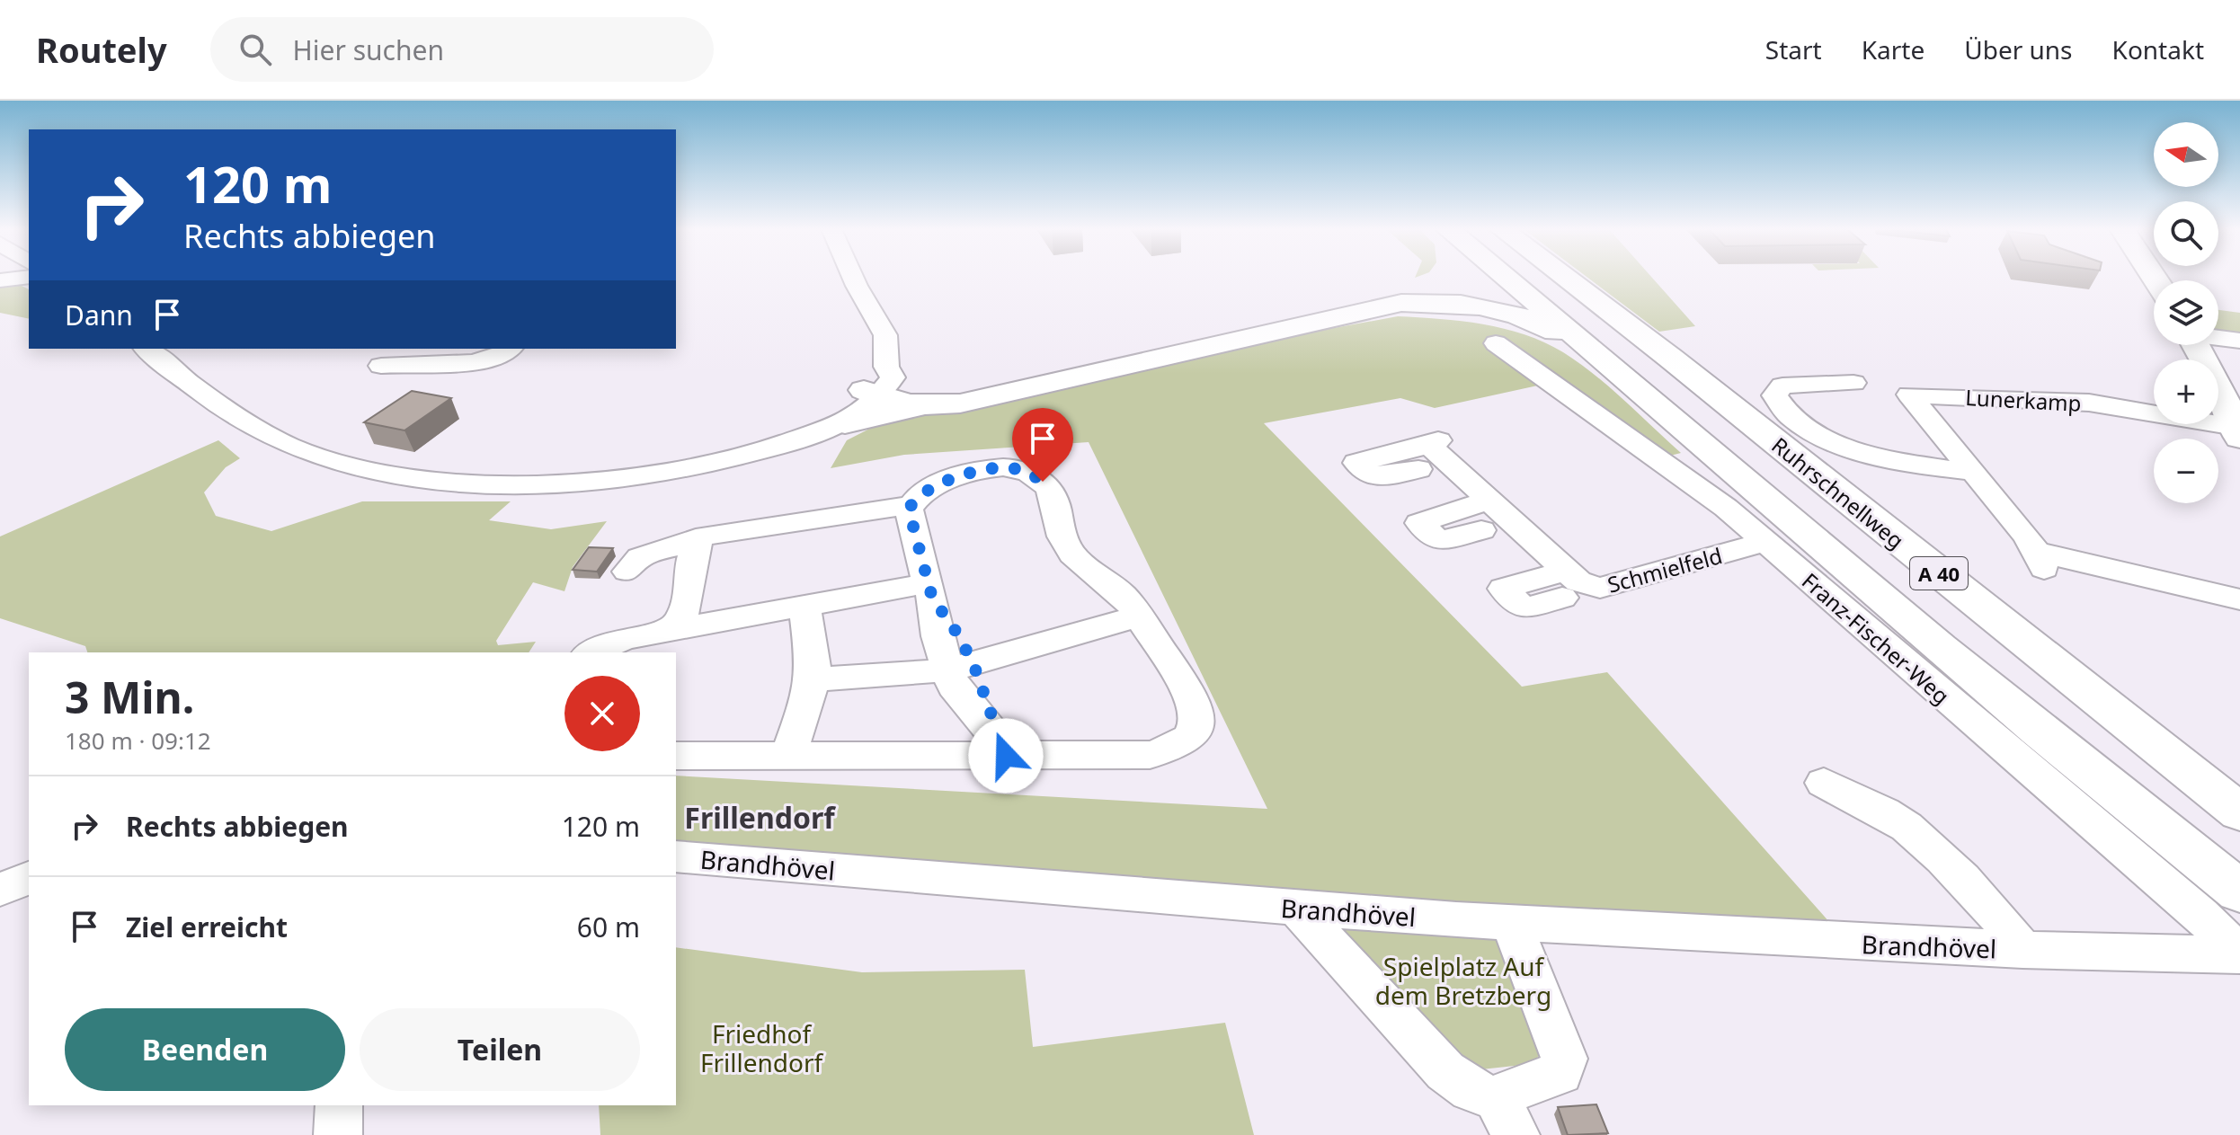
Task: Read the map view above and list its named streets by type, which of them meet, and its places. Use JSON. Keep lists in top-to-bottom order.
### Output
{
  "streets": {
    "main road": ["Ruhrschnellweg", "A 40"],
    "street": [
      "Lunerkamp",
      "Schmielfeld",
      "Franz-Fischer-Weg",
      "Brandhövel"
    ]
  },
  "crossings": [
    ["Schmielfeld", "Franz-Fischer-Weg"],
    ["Franz-Fischer-Weg", "Brandhövel"]
  ],
  "districts": ["Frillendorf"],
  "parks": ["Spielplatz Auf dem Bretzberg", "Friedhof Frillendorf"],
  "north": "left",
  "page": {
    "header": "Routely",
    "search": "Hier suchen",
    "nav": [
      "Start",
      "Karte",
      "Über uns",
      "Kontakt"
    ],
    "map_buttons": ["+", "−"],
    "turn": ["120 m", "Rechts abbiegen"],
    "then": "Dann",
    "heading": ["3 Min.", "180 m · 09:12"],
    "list": [
      {
        "name": "Rechts abbiegen",
        "value": "120 m"
      },
      {
        "name": "Ziel erreicht",
        "value": "60 m"
      }
    ],
    "buttons": ["Beenden", "Teilen"]
  }
}
